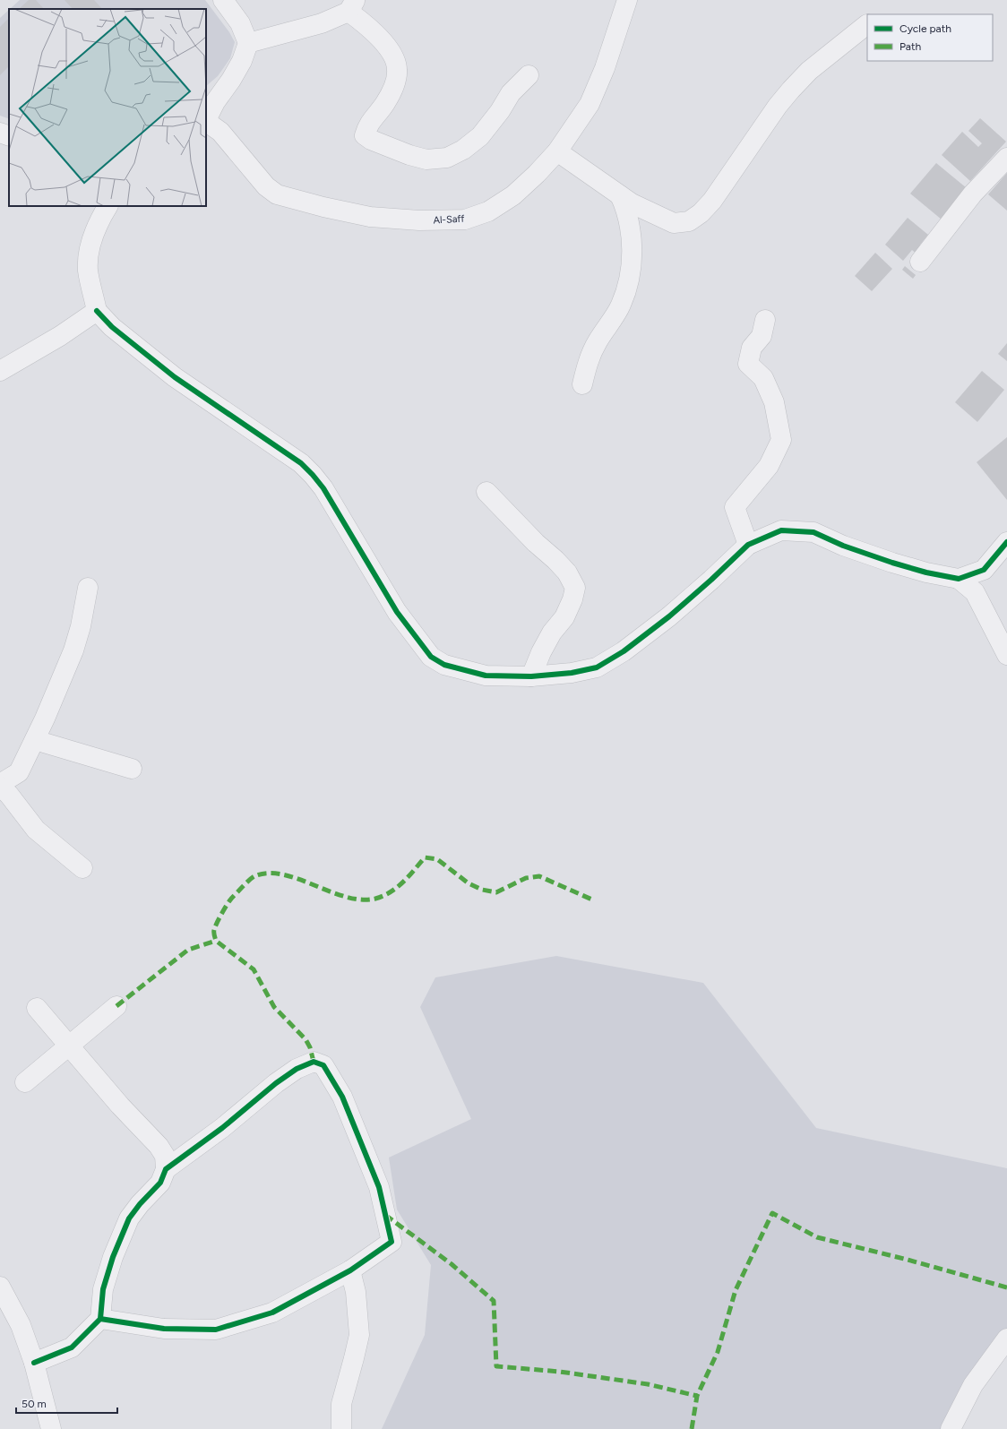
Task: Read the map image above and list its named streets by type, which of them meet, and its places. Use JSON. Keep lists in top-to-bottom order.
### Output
{
  "streets": {
    "street": ["Al-Saff"]
  },
  "legend": ["Cycle path", "Path"],
  "scale_bar": "50 m"
}
